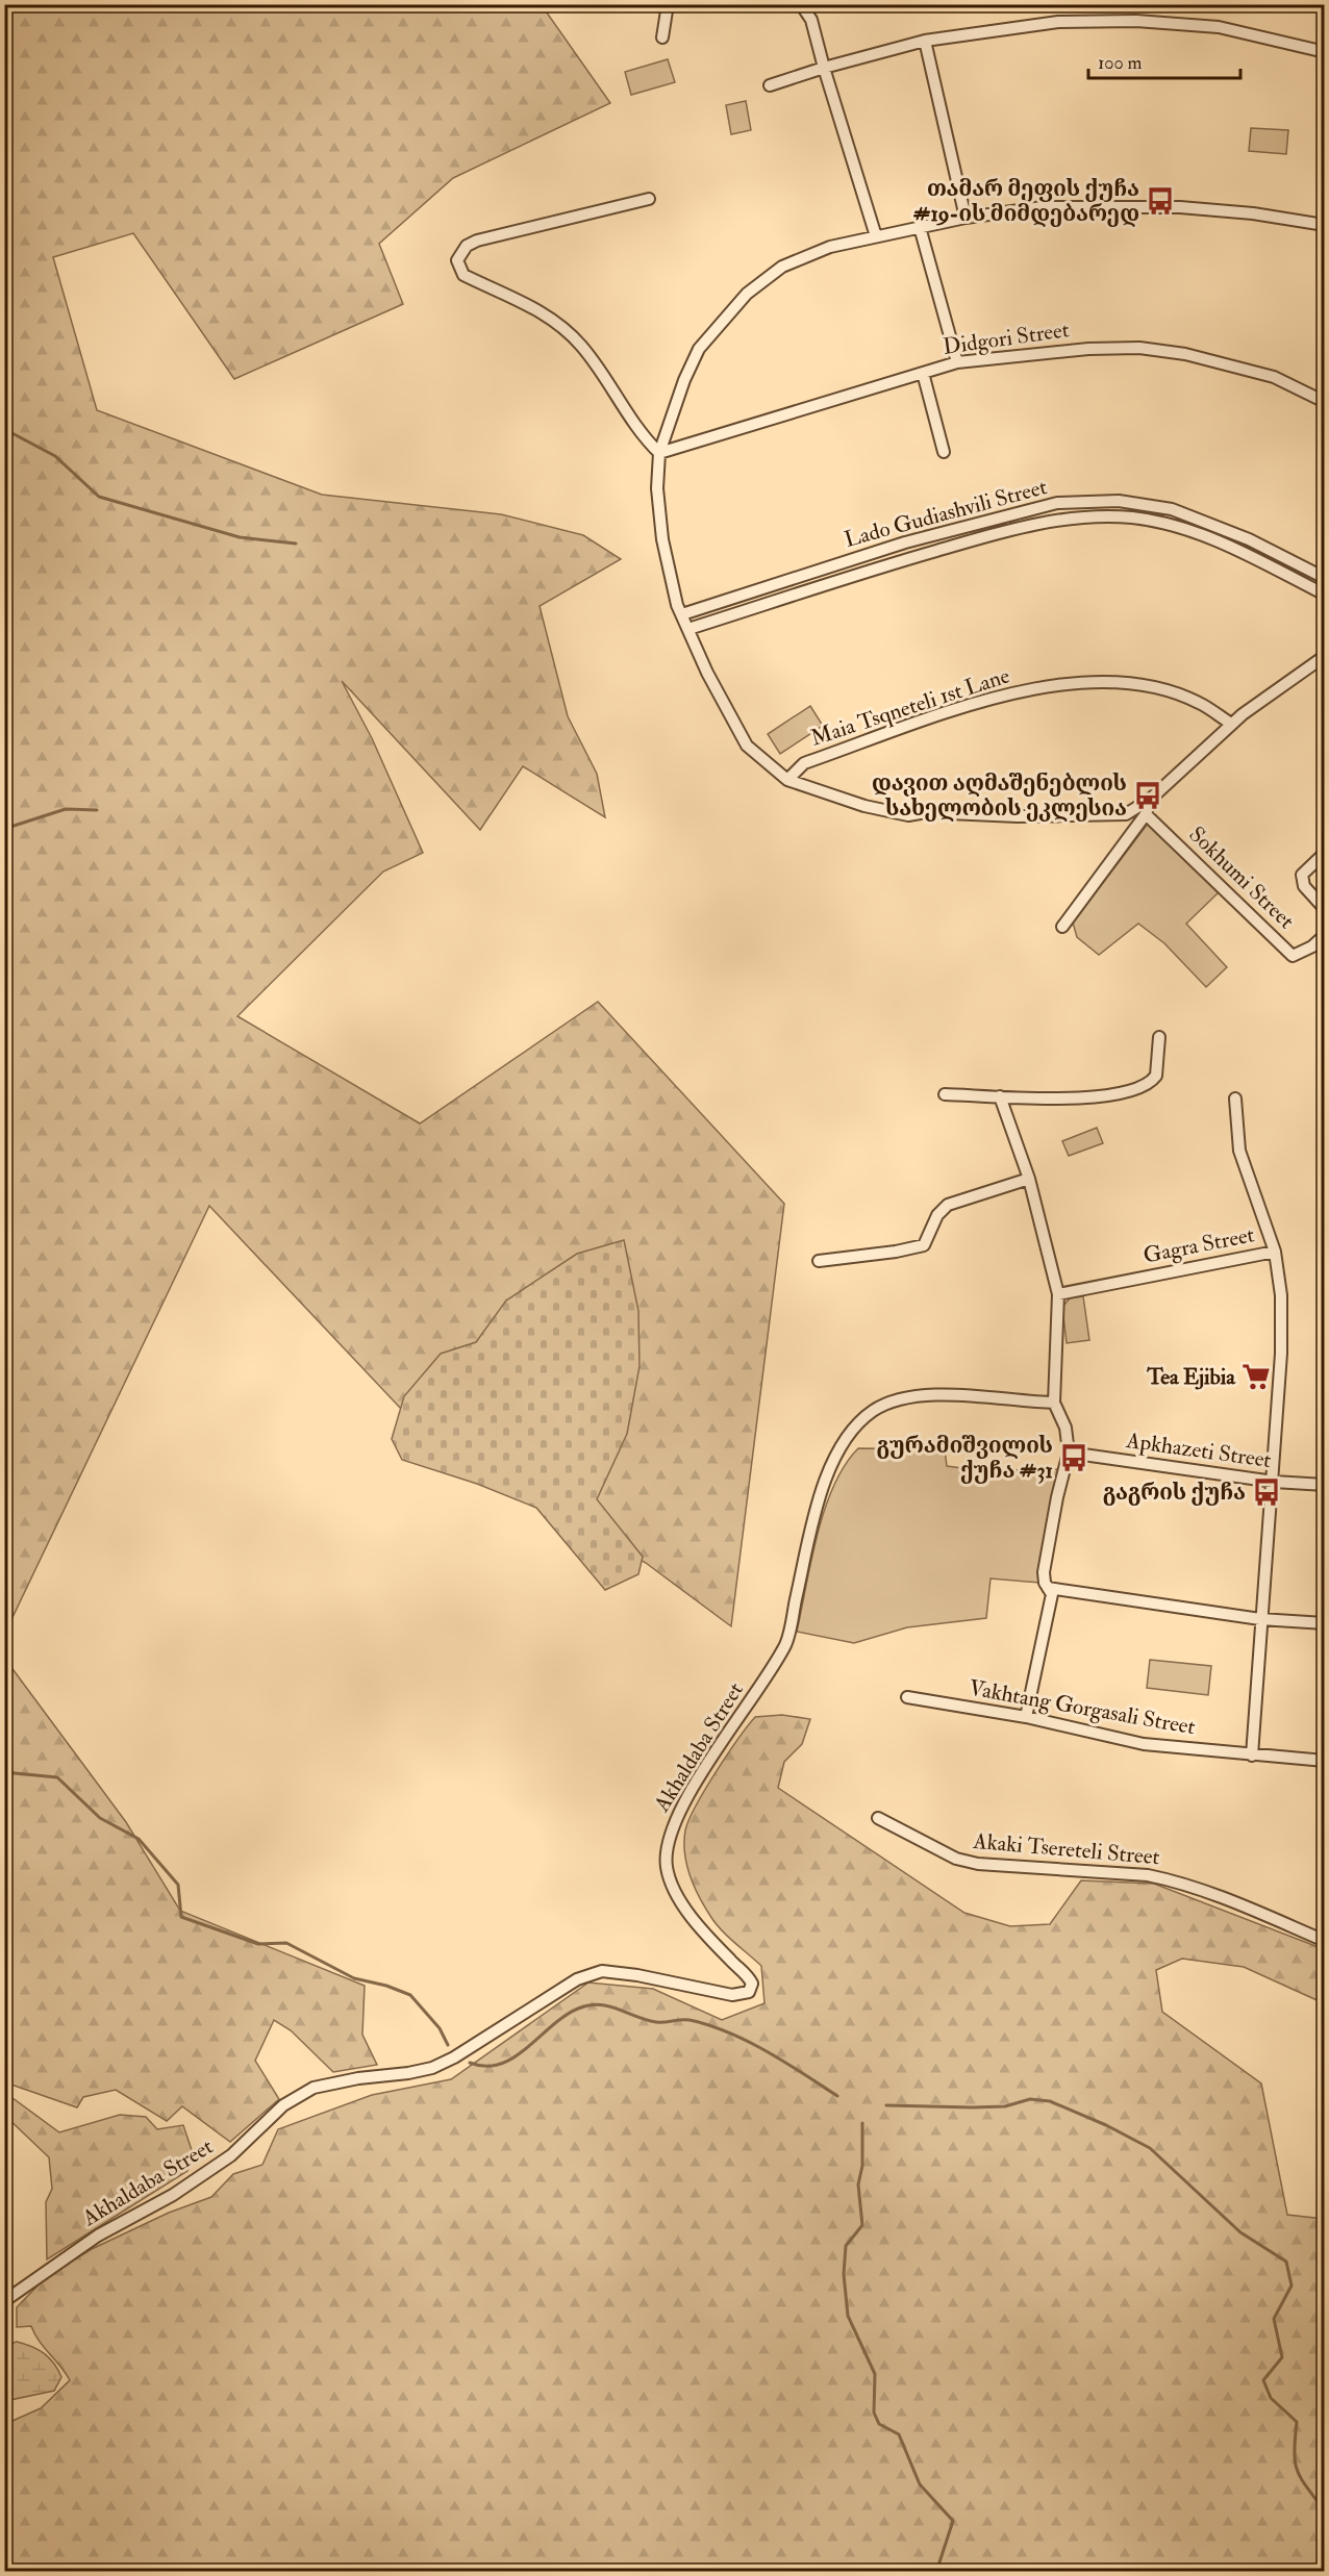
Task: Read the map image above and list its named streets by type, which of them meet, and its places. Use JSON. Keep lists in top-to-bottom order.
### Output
{
  "streets": {
    "street": [
      "Didgori Street",
      "Lado Gudiashvili Street",
      "Maia Tsqneteli 1st Lane",
      "Sokhumi Street",
      "Gagra Street",
      "Apkhazeti Street",
      "Vakhtang Gorgasali Street",
      "Akhaldaba Street",
      "Akaki Tsereteli Street"
    ]
  },
  "crossings": [
    ["Gagra Street", "Apkhazeti Street"],
    ["Gagra Street", "Vakhtang Gorgasali Street"]
  ],
  "places": {
    "bus stop": [
      "თამარ მეფის ქუჩა #19-ის მიმდებარედ",
      "დავით აღმაშენებლის სახელობის ეკლესია",
      "გურამიშვილის ქუჩა #31",
      "გაგრის ქუჩა"
    ],
    "supermarket": ["Tea Ejibia"]
  },
  "scale_bar": "100 m"
}
